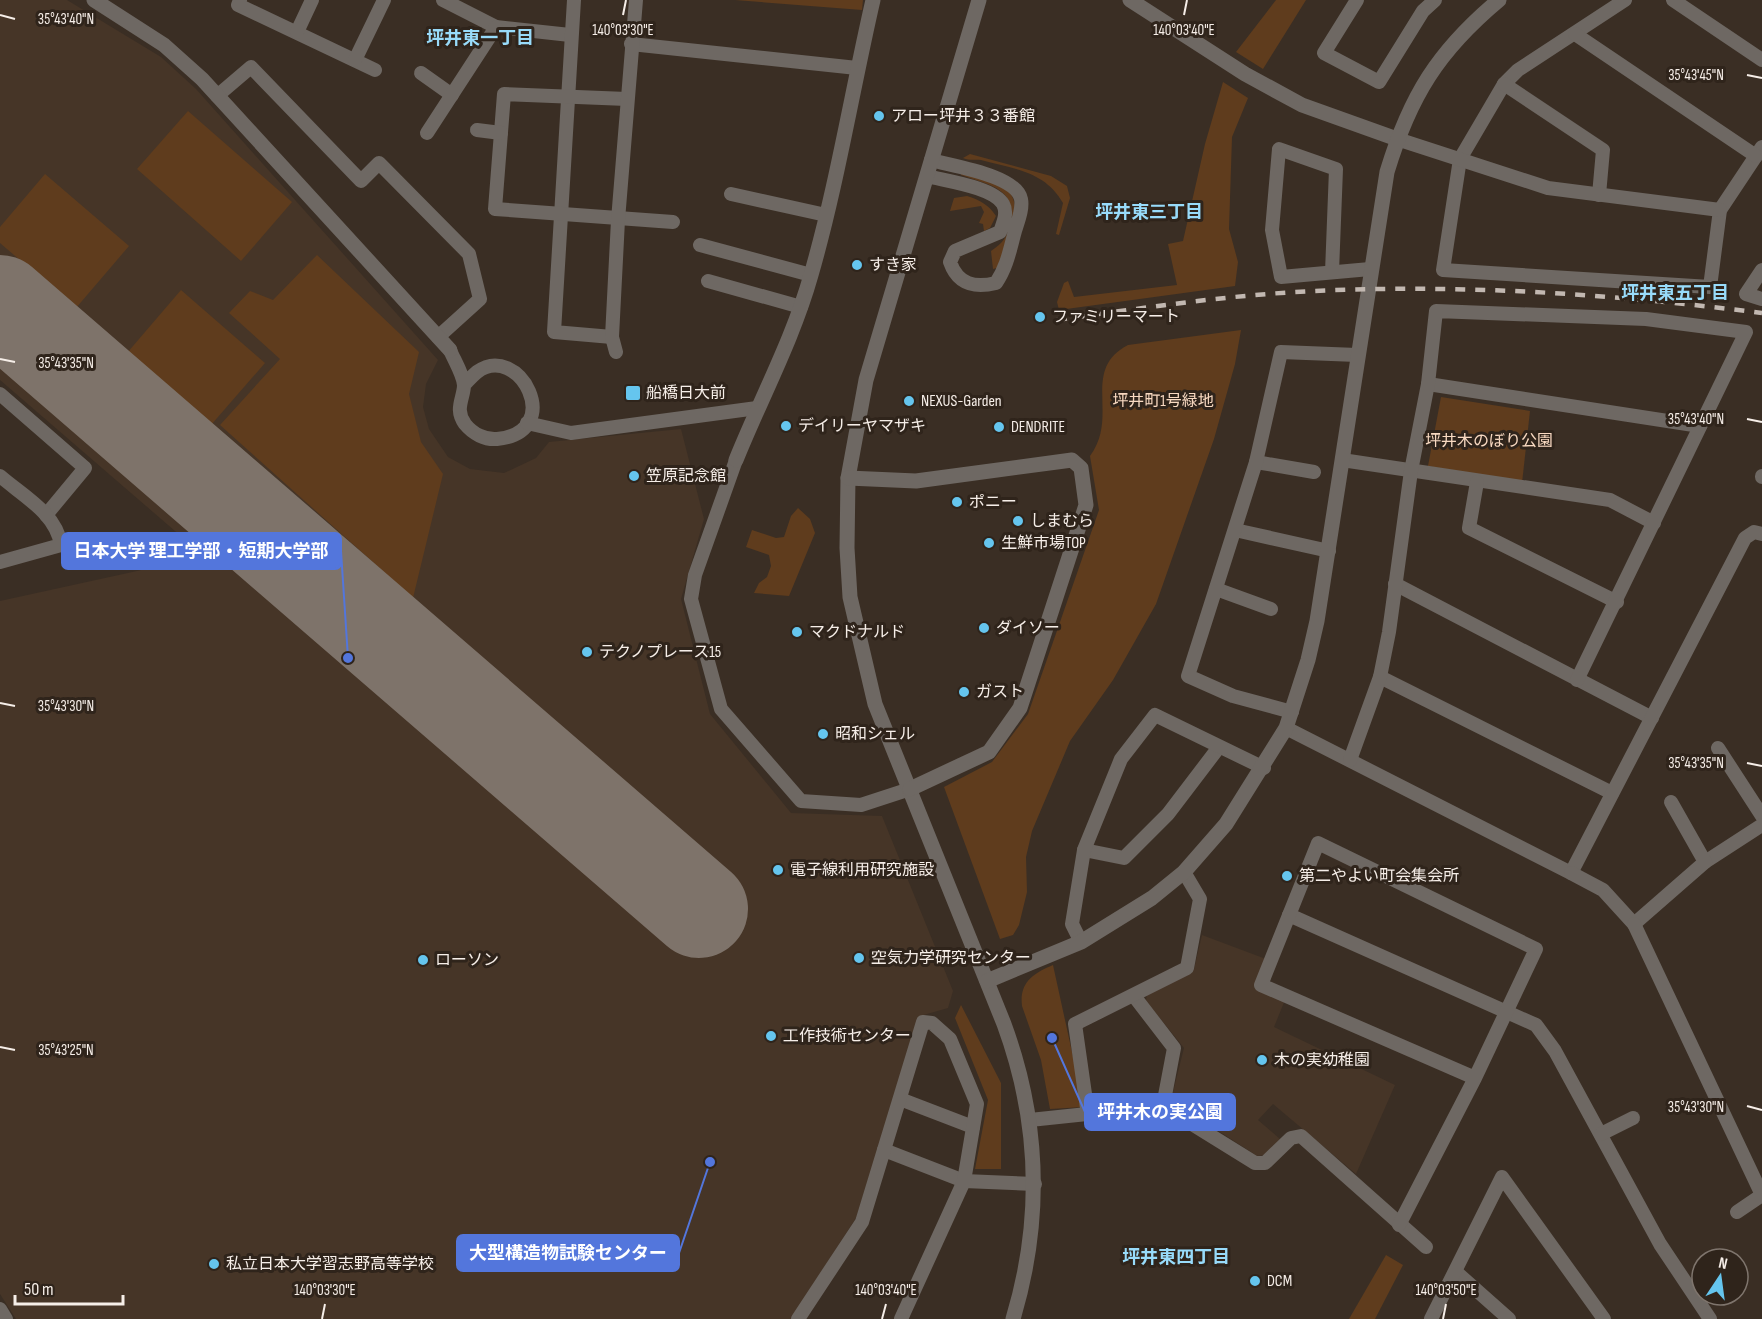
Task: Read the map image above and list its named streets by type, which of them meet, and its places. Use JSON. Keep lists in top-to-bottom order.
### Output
{
  "districts": [
    "坪井東一丁目",
    "坪井東三丁目",
    "坪井東五丁目",
    "坪井東四丁目"
  ],
  "parks": ["坪井町1号緑地", "坪井木のぼり公園"],
  "places": {
    "other": [
      "アロー坪井３３番館",
      "すき家",
      "ファミリーマート",
      "NEXUS-Garden",
      "デイリーヤマザキ",
      "DENDRITE",
      "笠原記念館",
      "ポニー",
      "しまむら",
      "生鮮市場TOP",
      "ダイソー",
      "マクドナルド",
      "テクノプレース15",
      "日本大学 理工学部・短期大学部",
      "ガスト",
      "昭和シェル",
      "電子線利用研究施設",
      "第二やよい町会集会所",
      "空気力学研究センター",
      "ローソン",
      "工作技術センター",
      "坪井木の実公園",
      "木の実幼稚園",
      "大型構造物試験センター",
      "私立日本大学習志野高等学校",
      "DCM"
    ],
    "transit": ["船橋日大前"]
  },
  "scale_bar": "50 m",
  "north": "top",
  "coordinates": [
    "35°43'40\"N",
    "140°03'30\"E",
    "140°03'40\"E",
    "35°43'45\"N",
    "35°43'35\"N",
    "35°43'30\"N",
    "35°43'25\"N",
    "140°03'50\"E"
  ]
}
